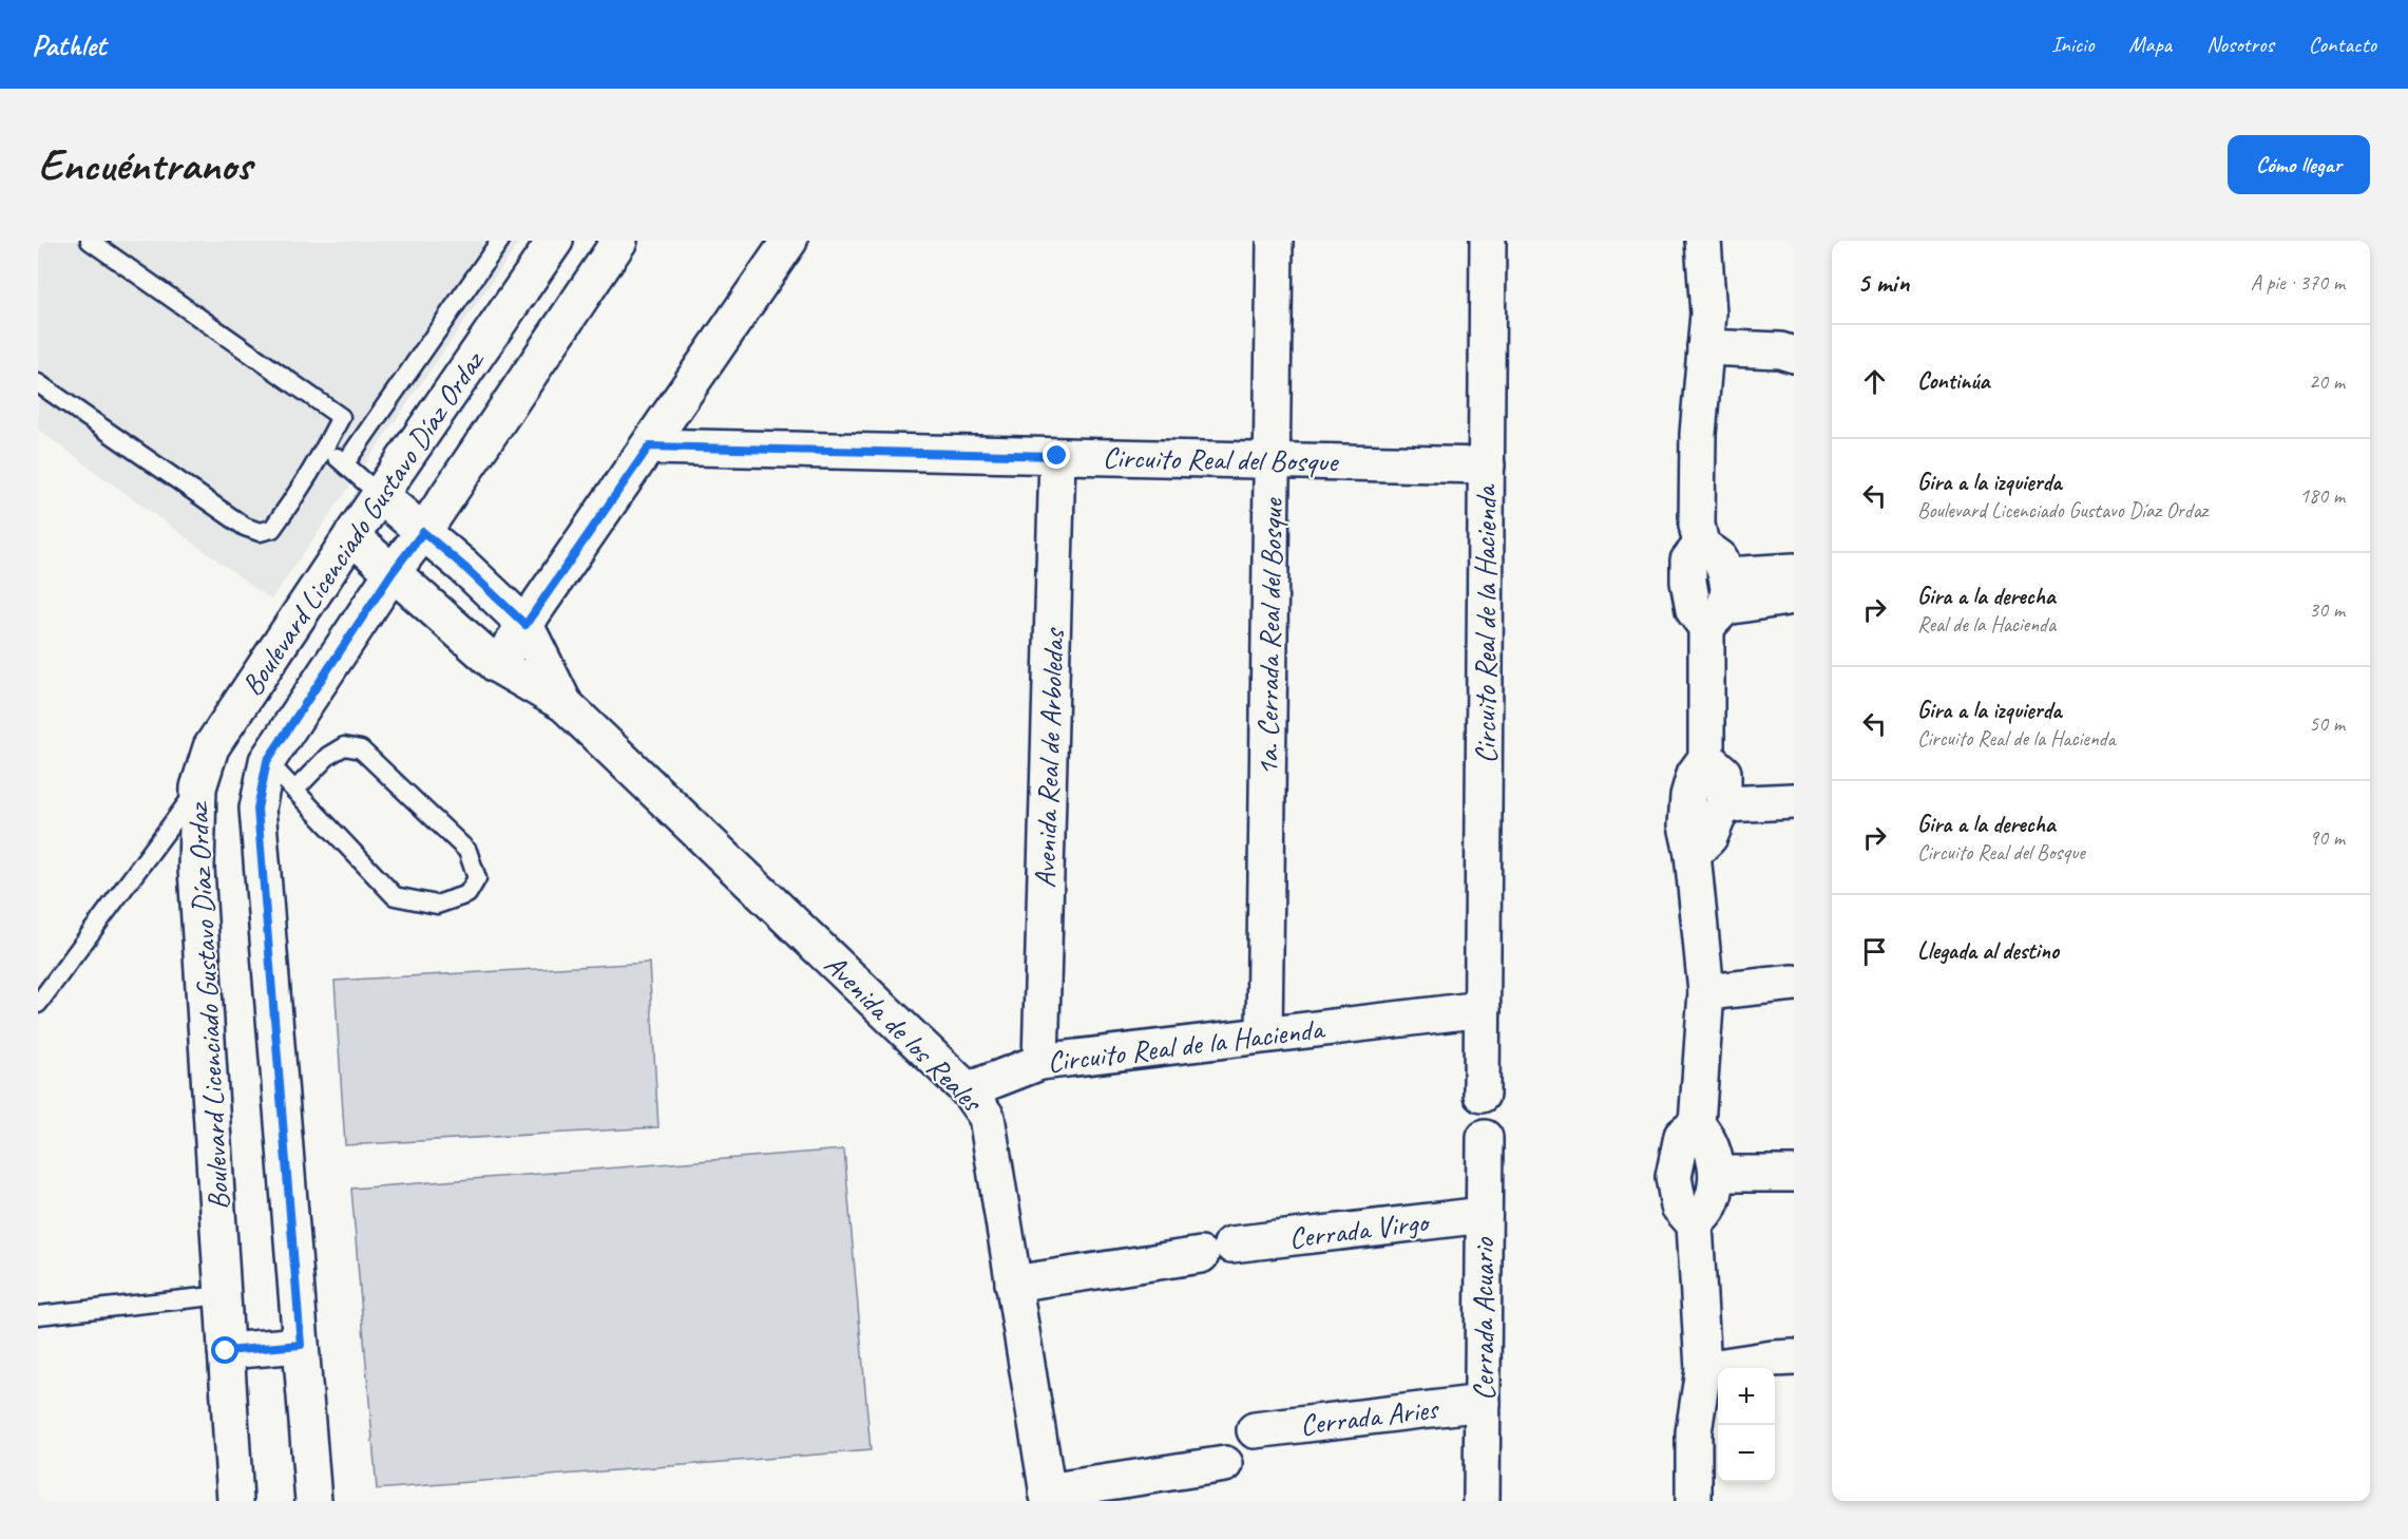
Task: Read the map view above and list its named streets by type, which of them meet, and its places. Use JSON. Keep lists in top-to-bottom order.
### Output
{
  "streets": {
    "street": [
      "Circuito Real del Bosque",
      "Boulevard Licenciado Gustavo Díaz Ordaz",
      "Circuito Real de la Hacienda",
      "1a. Cerrada Real del Bosque",
      "Avenida Real de Arboledas",
      "Avenida de los Reales",
      "Cerrada Virgo",
      "Cerrada Acuario",
      "Cerrada Aries"
    ]
  },
  "crossings": [
    ["Circuito Real del Bosque", "Circuito Real de la Hacienda"],
    ["Circuito Real del Bosque", "1a. Cerrada Real del Bosque"],
    ["Circuito Real del Bosque", "Avenida Real de Arboledas"],
    ["Boulevard Licenciado Gustavo Díaz Ordaz", "Avenida de los Reales"],
    ["Circuito Real de la Hacienda", "1a. Cerrada Real del Bosque"],
    ["Circuito Real de la Hacienda", "Avenida Real de Arboledas"],
    ["Circuito Real de la Hacienda", "Avenida de los Reales"],
    ["Avenida de los Reales", "Cerrada Virgo"],
    ["Cerrada Virgo", "Cerrada Acuario"],
    ["Cerrada Acuario", "Cerrada Aries"]
  ],
  "page": {
    "header": "Pathlet",
    "nav": [
      "Inicio",
      "Mapa",
      "Nosotros",
      "Contacto"
    ],
    "buttons": "Cómo llegar",
    "title": "Encuéntranos",
    "heading": ["5 min", "A pie · 370 m"],
    "list": [
      ["Continúa", "20 m"],
      ["Gira a la izquierda", "Boulevard Licenciado Gustavo Díaz Ordaz", "180 m"],
      ["Gira a la derecha", "Real de la Hacienda", "30 m"],
      ["Gira a la izquierda", "Circuito Real de la Hacienda", "50 m"],
      ["Gira a la derecha", "Circuito Real del Bosque", "90 m"],
      "Llegada al destino"
    ],
    "map_buttons": ["+", "−"]
  }
}
